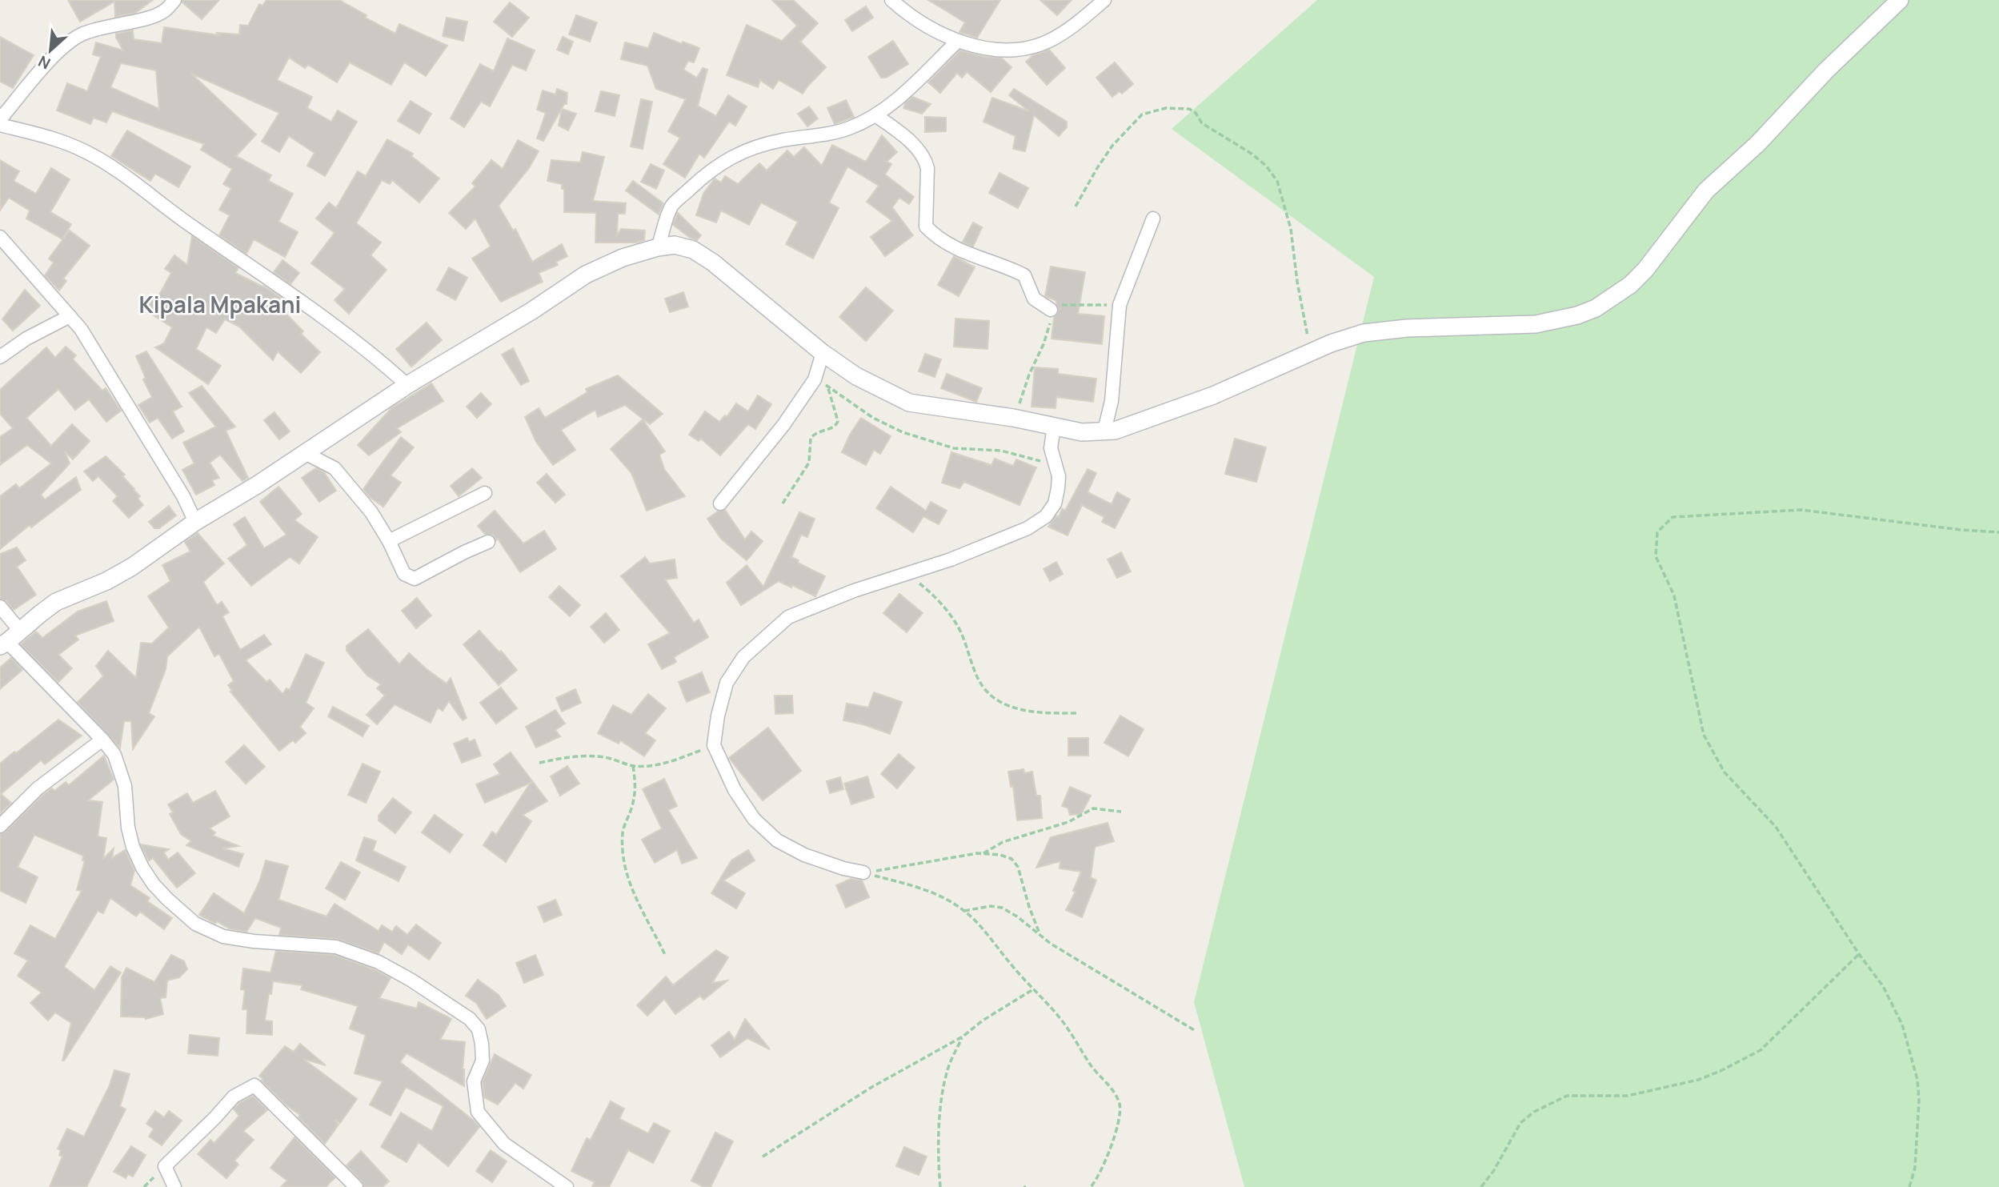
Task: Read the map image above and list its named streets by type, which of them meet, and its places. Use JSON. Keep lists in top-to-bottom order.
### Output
{
  "districts": ["Kipala Mpakani"],
  "north": "bottom left"
}
